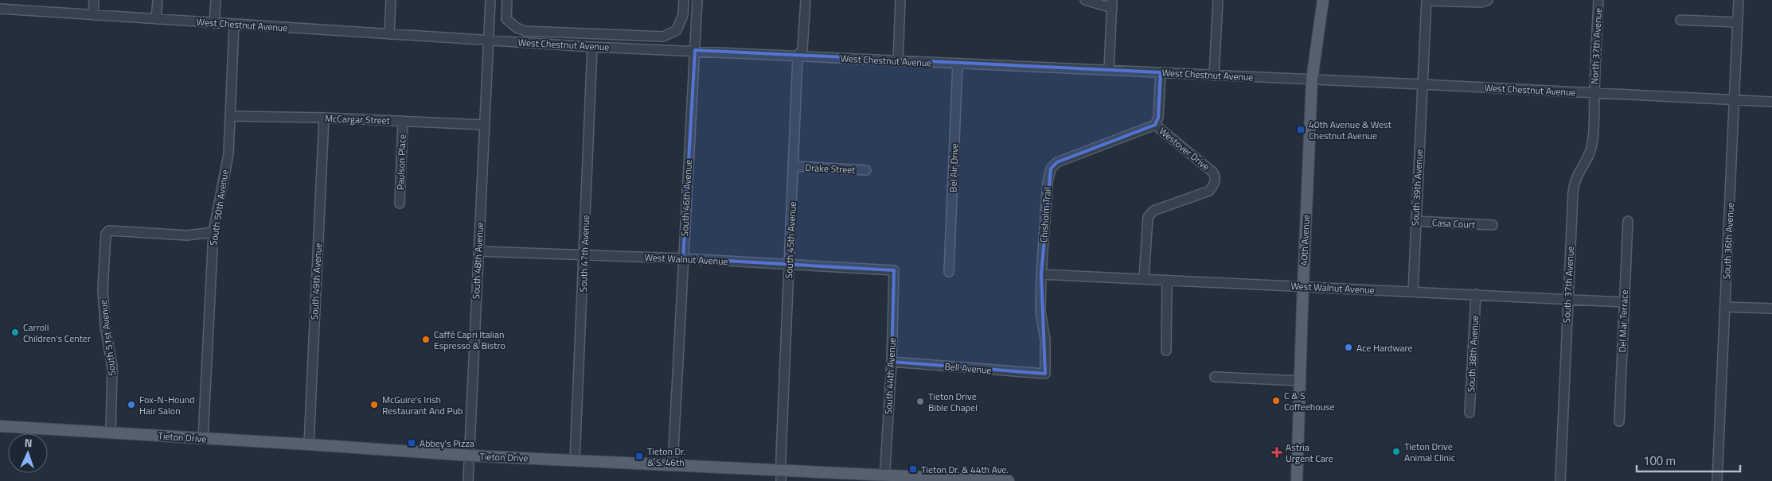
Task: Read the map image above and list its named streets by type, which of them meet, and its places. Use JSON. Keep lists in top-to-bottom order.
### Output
{
  "streets": {
    "main road": ["40th Avenue", "Tieton Drive"],
    "street": [
      "West Chestnut Avenue",
      "North 37th Avenue",
      "McCargar Street",
      "Westover Drive",
      "Paulson Place",
      "Bel Air Drive",
      "Drake Street",
      "South 39th Avenue",
      "South 46th Avenue",
      "South 50th Avenue",
      "Chisholm Trail",
      "Casa Court",
      "South 45th Avenue",
      "South 36th Avenue",
      "South 47th Avenue",
      "West Walnut Avenue",
      "South 48th Avenue",
      "South 49th Avenue",
      "South 37th Avenue",
      "Del Mar Terrace",
      "South 51st Avenue",
      "South 38th Avenue",
      "Bell Avenue",
      "South 44th Avenue"
    ]
  },
  "crossings": [
    ["West Chestnut Avenue", "North 37th Avenue"],
    ["West Chestnut Avenue", "Westover Drive"],
    ["West Chestnut Avenue", "Bel Air Drive"],
    ["West Chestnut Avenue", "South 39th Avenue"],
    ["West Chestnut Avenue", "South 46th Avenue"],
    ["West Chestnut Avenue", "South 50th Avenue"],
    ["West Chestnut Avenue", "South 45th Avenue"],
    ["West Chestnut Avenue", "40th Avenue"],
    ["West Chestnut Avenue", "South 36th Avenue"],
    ["West Chestnut Avenue", "South 47th Avenue"],
    ["West Chestnut Avenue", "South 48th Avenue"],
    ["West Chestnut Avenue", "South 37th Avenue"],
    ["North 37th Avenue", "South 37th Avenue"],
    ["McCargar Street", "Paulson Place"],
    ["McCargar Street", "South 50th Avenue"],
    ["McCargar Street", "South 48th Avenue"],
    ["McCargar Street", "South 49th Avenue"],
    ["Westover Drive", "Chisholm Trail"],
    ["Westover Drive", "West Walnut Avenue"],
    ["Drake Street", "South 45th Avenue"],
    ["South 39th Avenue", "Casa Court"],
    ["South 39th Avenue", "West Walnut Avenue"],
    ["South 46th Avenue", "West Walnut Avenue"],
    ["South 46th Avenue", "Tieton Drive"],
    ["South 50th Avenue", "South 51st Avenue"],
    ["South 50th Avenue", "Tieton Drive"],
    ["Chisholm Trail", "West Walnut Avenue"],
    ["Chisholm Trail", "Bell Avenue"],
    ["South 45th Avenue", "West Walnut Avenue"],
    ["South 45th Avenue", "Tieton Drive"],
    ["40th Avenue", "West Walnut Avenue"],
    ["South 47th Avenue", "West Walnut Avenue"],
    ["South 47th Avenue", "Tieton Drive"],
    ["West Walnut Avenue", "South 48th Avenue"],
    ["West Walnut Avenue", "South 37th Avenue"],
    ["West Walnut Avenue", "Del Mar Terrace"],
    ["West Walnut Avenue", "South 38th Avenue"],
    ["West Walnut Avenue", "South 44th Avenue"],
    ["South 48th Avenue", "Tieton Drive"],
    ["South 49th Avenue", "Tieton Drive"],
    ["South 51st Avenue", "Tieton Drive"],
    ["Bell Avenue", "South 44th Avenue"],
    ["South 44th Avenue", "Tieton Drive"]
  ],
  "places": {
    "transit": [
      "40th Avenue & West Chestnut Avenue",
      "Abbey's Pizza",
      "Tieton Dr. & S. 46th",
      "Tieton Dr. & 44th Ave."
    ],
    "other": [
      "Carroll Children's Center",
      "Caffé Capri Italian Espresso & Bistro",
      "Ace Hardware",
      "C & S Coffeehouse",
      "Tieton Drive Bible Chapel",
      "Fox-N-Hound Hair Salon",
      "McGuire's Irish Restaurant And Pub",
      "Tieton Drive Animal Clinic"
    ],
    "health": ["Astria Urgent Care"]
  },
  "scale_bar": "100 m",
  "north": "top"
}
